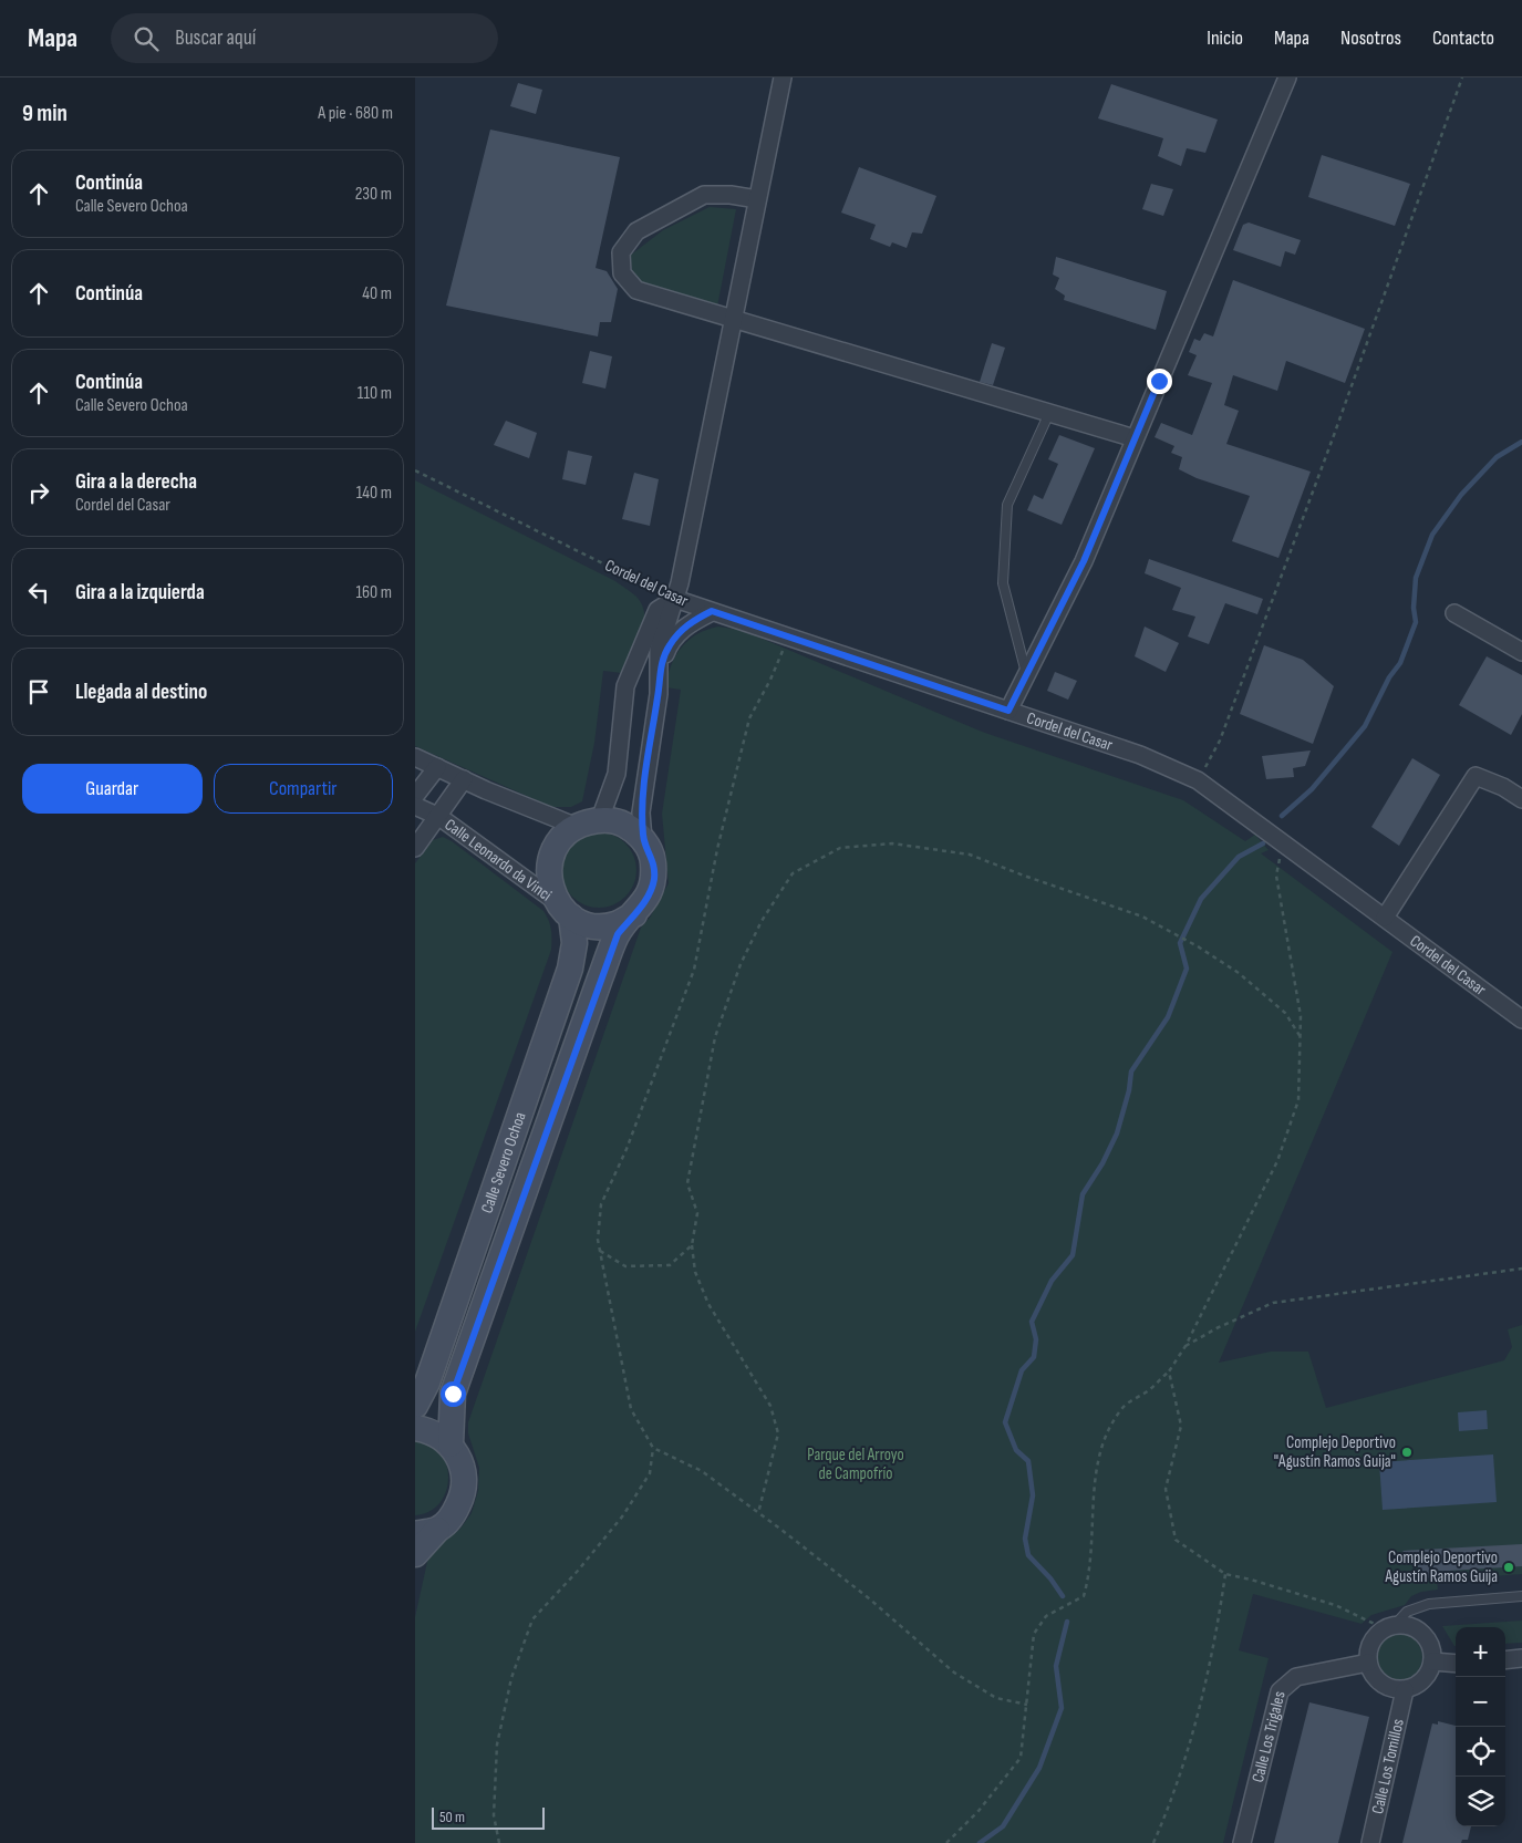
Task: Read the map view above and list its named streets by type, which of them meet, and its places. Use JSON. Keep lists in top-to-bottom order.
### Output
{
  "streets": {
    "main road": ["Calle Severo Ochoa"],
    "street": [
      "Cordel del Casar",
      "Calle Leonardo da Vinci",
      "Calle Los Trigales",
      "Calle Los Tomillos"
    ]
  },
  "crossings": [
    ["Calle Leonardo da Vinci", "Calle Severo Ochoa"],
    ["Calle Los Trigales", "Calle Los Tomillos"]
  ],
  "parks": ["Parque del Arroyo de Campofrío"],
  "places": ["Complejo Deportivo \"Agustín Ramos Guija\"", "Complejo Deportivo Agustín Ramos Guija"],
  "scale_bar": "50 m",
  "page": {
    "header": "Mapa",
    "search": "Buscar aquí",
    "nav": [
      "Inicio",
      "Mapa",
      "Nosotros",
      "Contacto"
    ],
    "heading": ["9 min", "A pie · 680 m"],
    "list": [
      ["Continúa", "Calle Severo Ochoa", "230 m"],
      ["Continúa", "40 m"],
      ["Continúa", "Calle Severo Ochoa", "110 m"],
      ["Gira a la derecha", "Cordel del Casar", "140 m"],
      ["Gira a la izquierda", "160 m"],
      "Llegada al destino"
    ],
    "buttons": ["Guardar", "Compartir"],
    "map_buttons": ["+", "−"],
    "scale": "50 m"
  }
}
